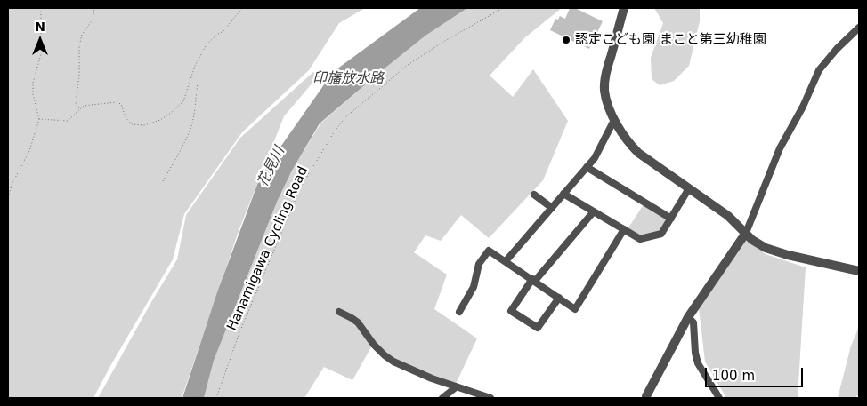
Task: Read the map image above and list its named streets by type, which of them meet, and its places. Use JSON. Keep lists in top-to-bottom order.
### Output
{
  "streets": {
    "path": ["Hanamigawa Cycling Road"]
  },
  "water": ["印旛放水路", "花見川"],
  "places": ["認定こども園 まこと第三幼稚園"],
  "scale_bar": "100 m",
  "north": "top"
}
